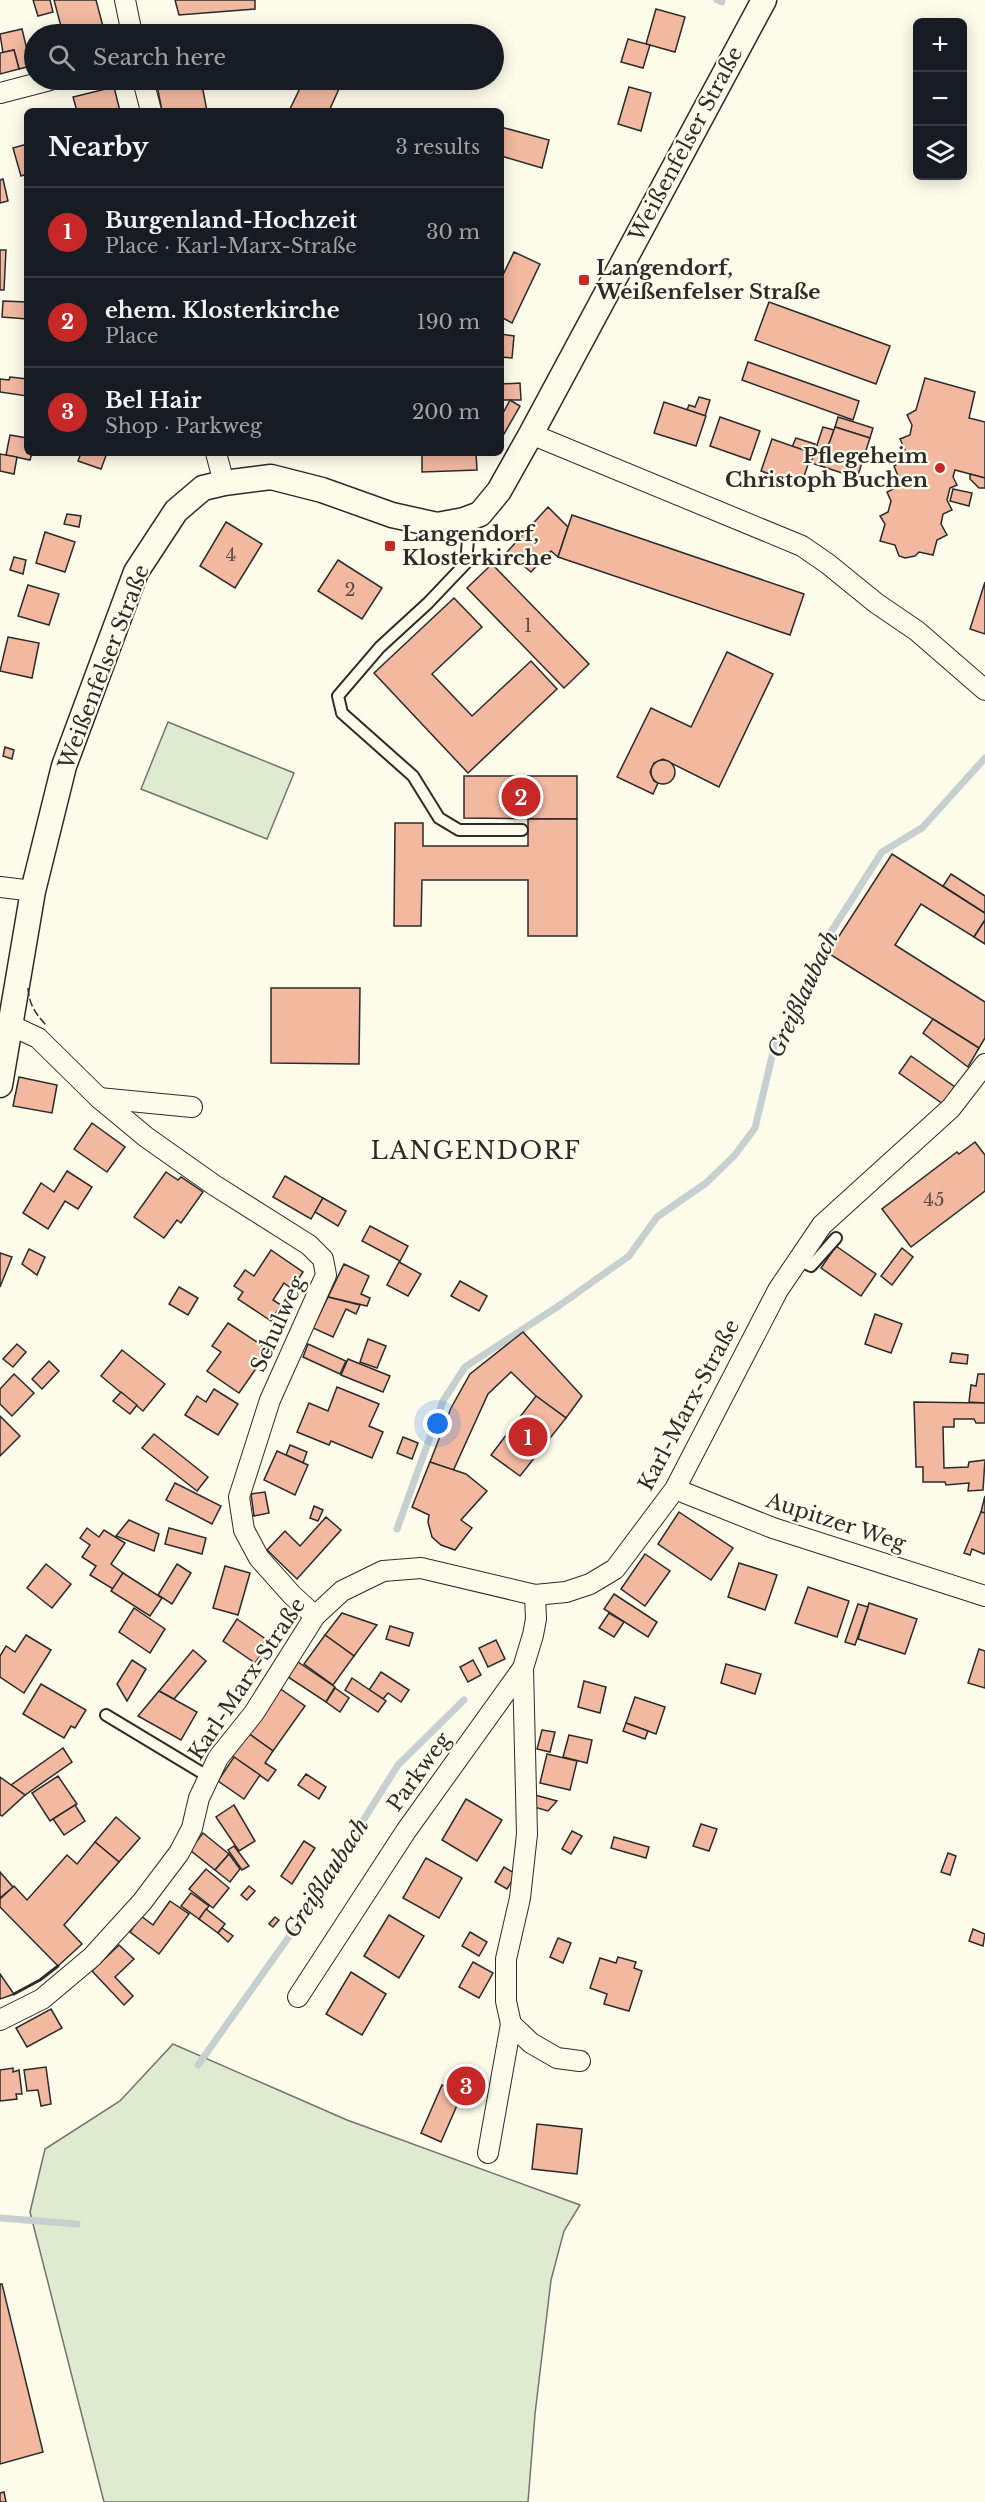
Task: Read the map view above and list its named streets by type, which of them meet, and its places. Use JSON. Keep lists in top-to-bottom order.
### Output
{
  "streets": {
    "street": [
      "Weißenfelser Straße",
      "Schulweg",
      "Karl-Marx-Straße",
      "Aupitzer Weg",
      "Parkweg"
    ]
  },
  "crossings": [
    ["Weißenfelser Straße", "Schulweg"],
    ["Schulweg", "Karl-Marx-Straße"],
    ["Karl-Marx-Straße", "Aupitzer Weg"],
    ["Karl-Marx-Straße", "Parkweg"]
  ],
  "districts": ["LANGENDORF"],
  "water": ["Greißlaubach"],
  "places": {
    "transit": ["Langendorf, Weißenfelser Straße", "Langendorf, Klosterkirche"],
    "other": ["Pflegeheim Christoph Buchen"]
  },
  "house_numbers": [
    "4",
    "2",
    "1",
    "45"
  ],
  "page": {
    "map_buttons": ["+", "−"],
    "search": "Search here",
    "heading": ["Nearby", "3 results"],
    "list": [
      {
        "mark": "1",
        "name": "Burgenland-Hochzeit",
        "note": "Place · Karl-Marx-Straße",
        "value": "30 m"
      },
      {
        "mark": "2",
        "name": "ehem. Klosterkirche",
        "note": "Place",
        "value": "190 m"
      },
      {
        "mark": "3",
        "name": "Bel Hair",
        "note": "Shop · Parkweg",
        "value": "200 m"
      }
    ],
    "pins": ["2", "1", "3"]
  }
}
